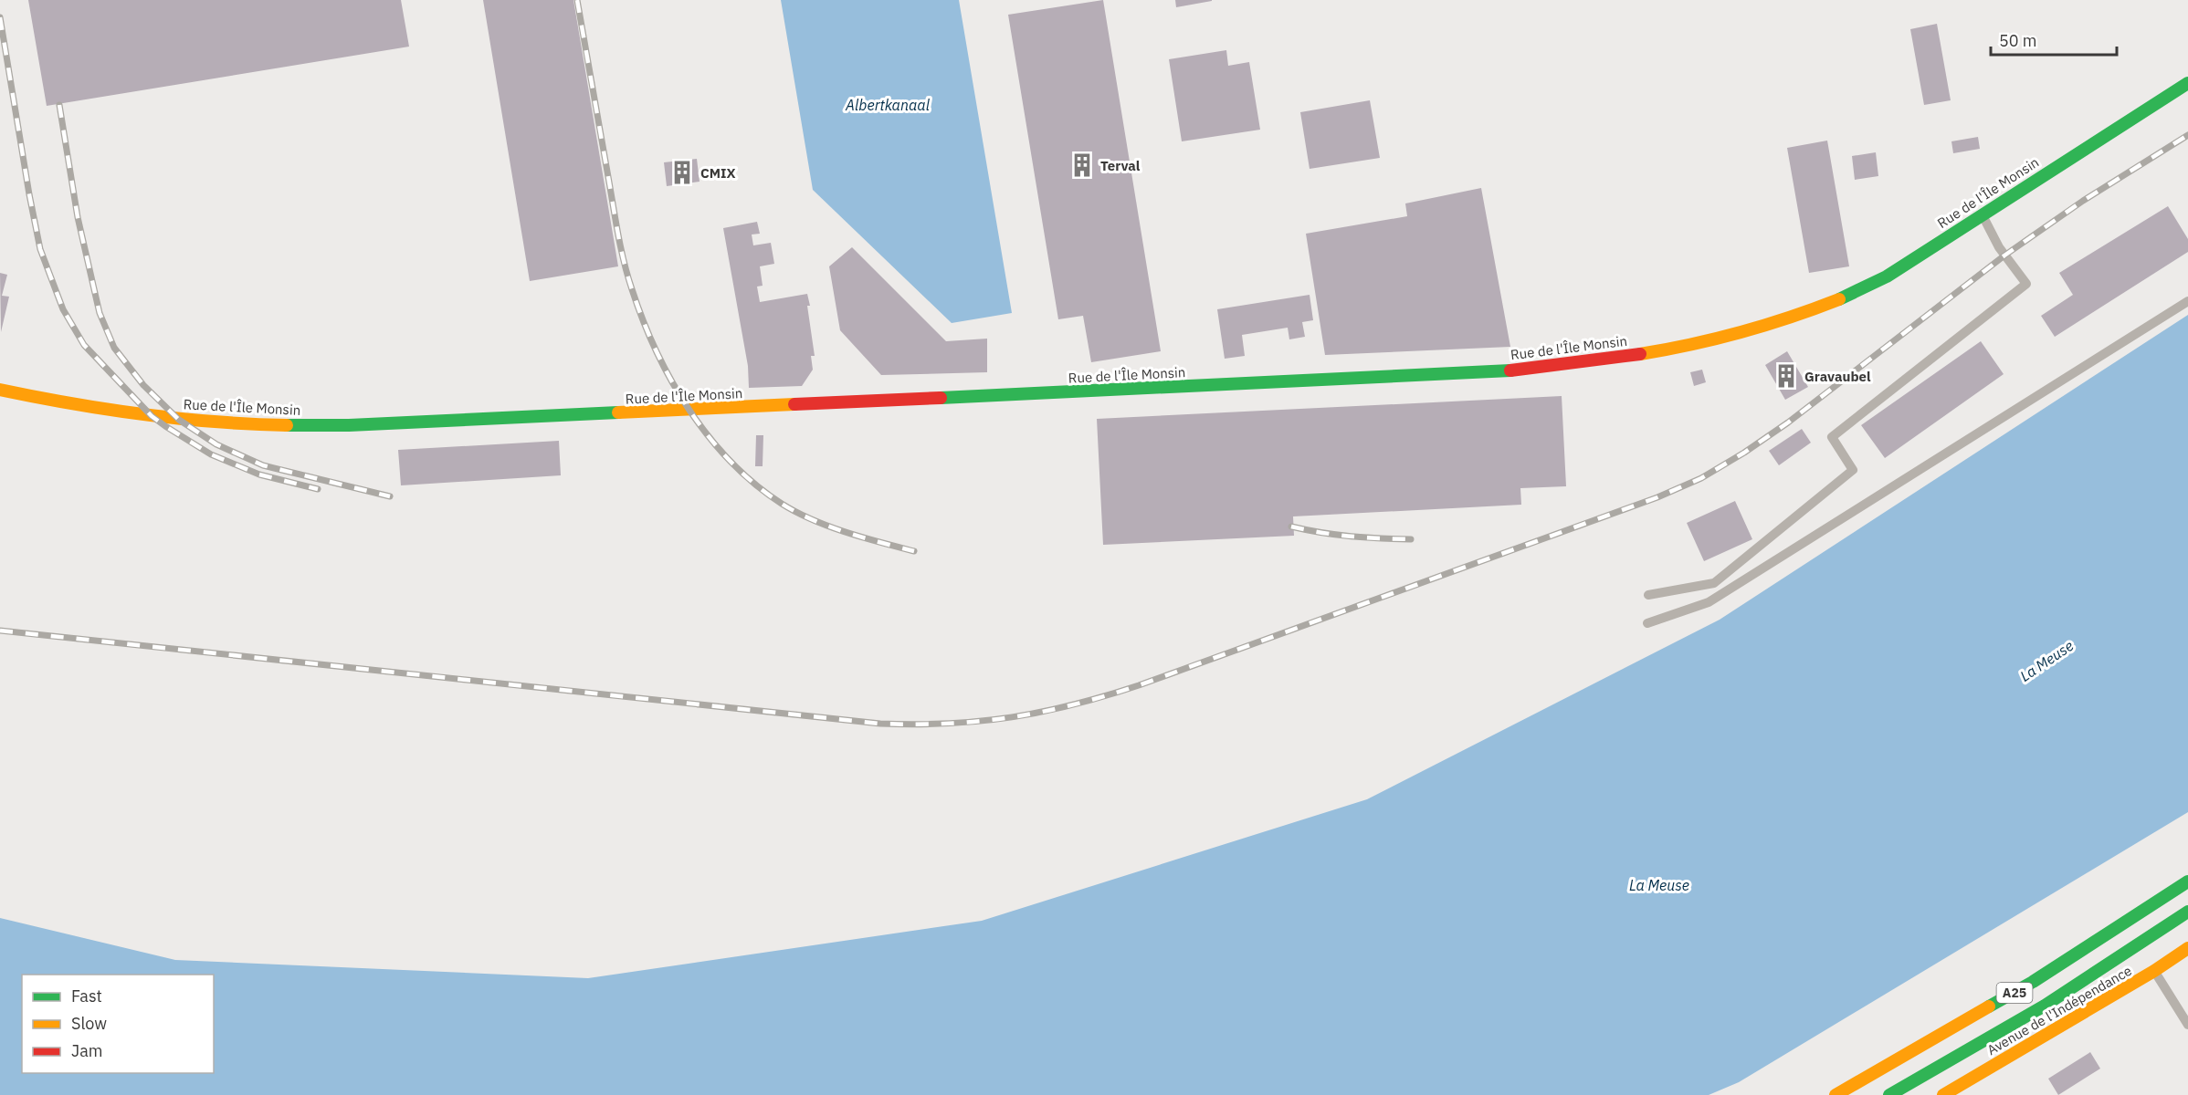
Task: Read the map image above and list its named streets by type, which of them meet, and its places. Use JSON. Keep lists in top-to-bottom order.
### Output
{
  "streets": {
    "main road": ["Rue de l'Île Monsin", "A25", "Avenue de l'Indépendance"]
  },
  "water": ["Albertkanaal", "La Meuse"],
  "places": {
    "building": ["Terval", "CMIX", "Gravaubel"]
  },
  "legend": ["Fast", "Slow", "Jam"],
  "scale_bar": "50 m"
}
